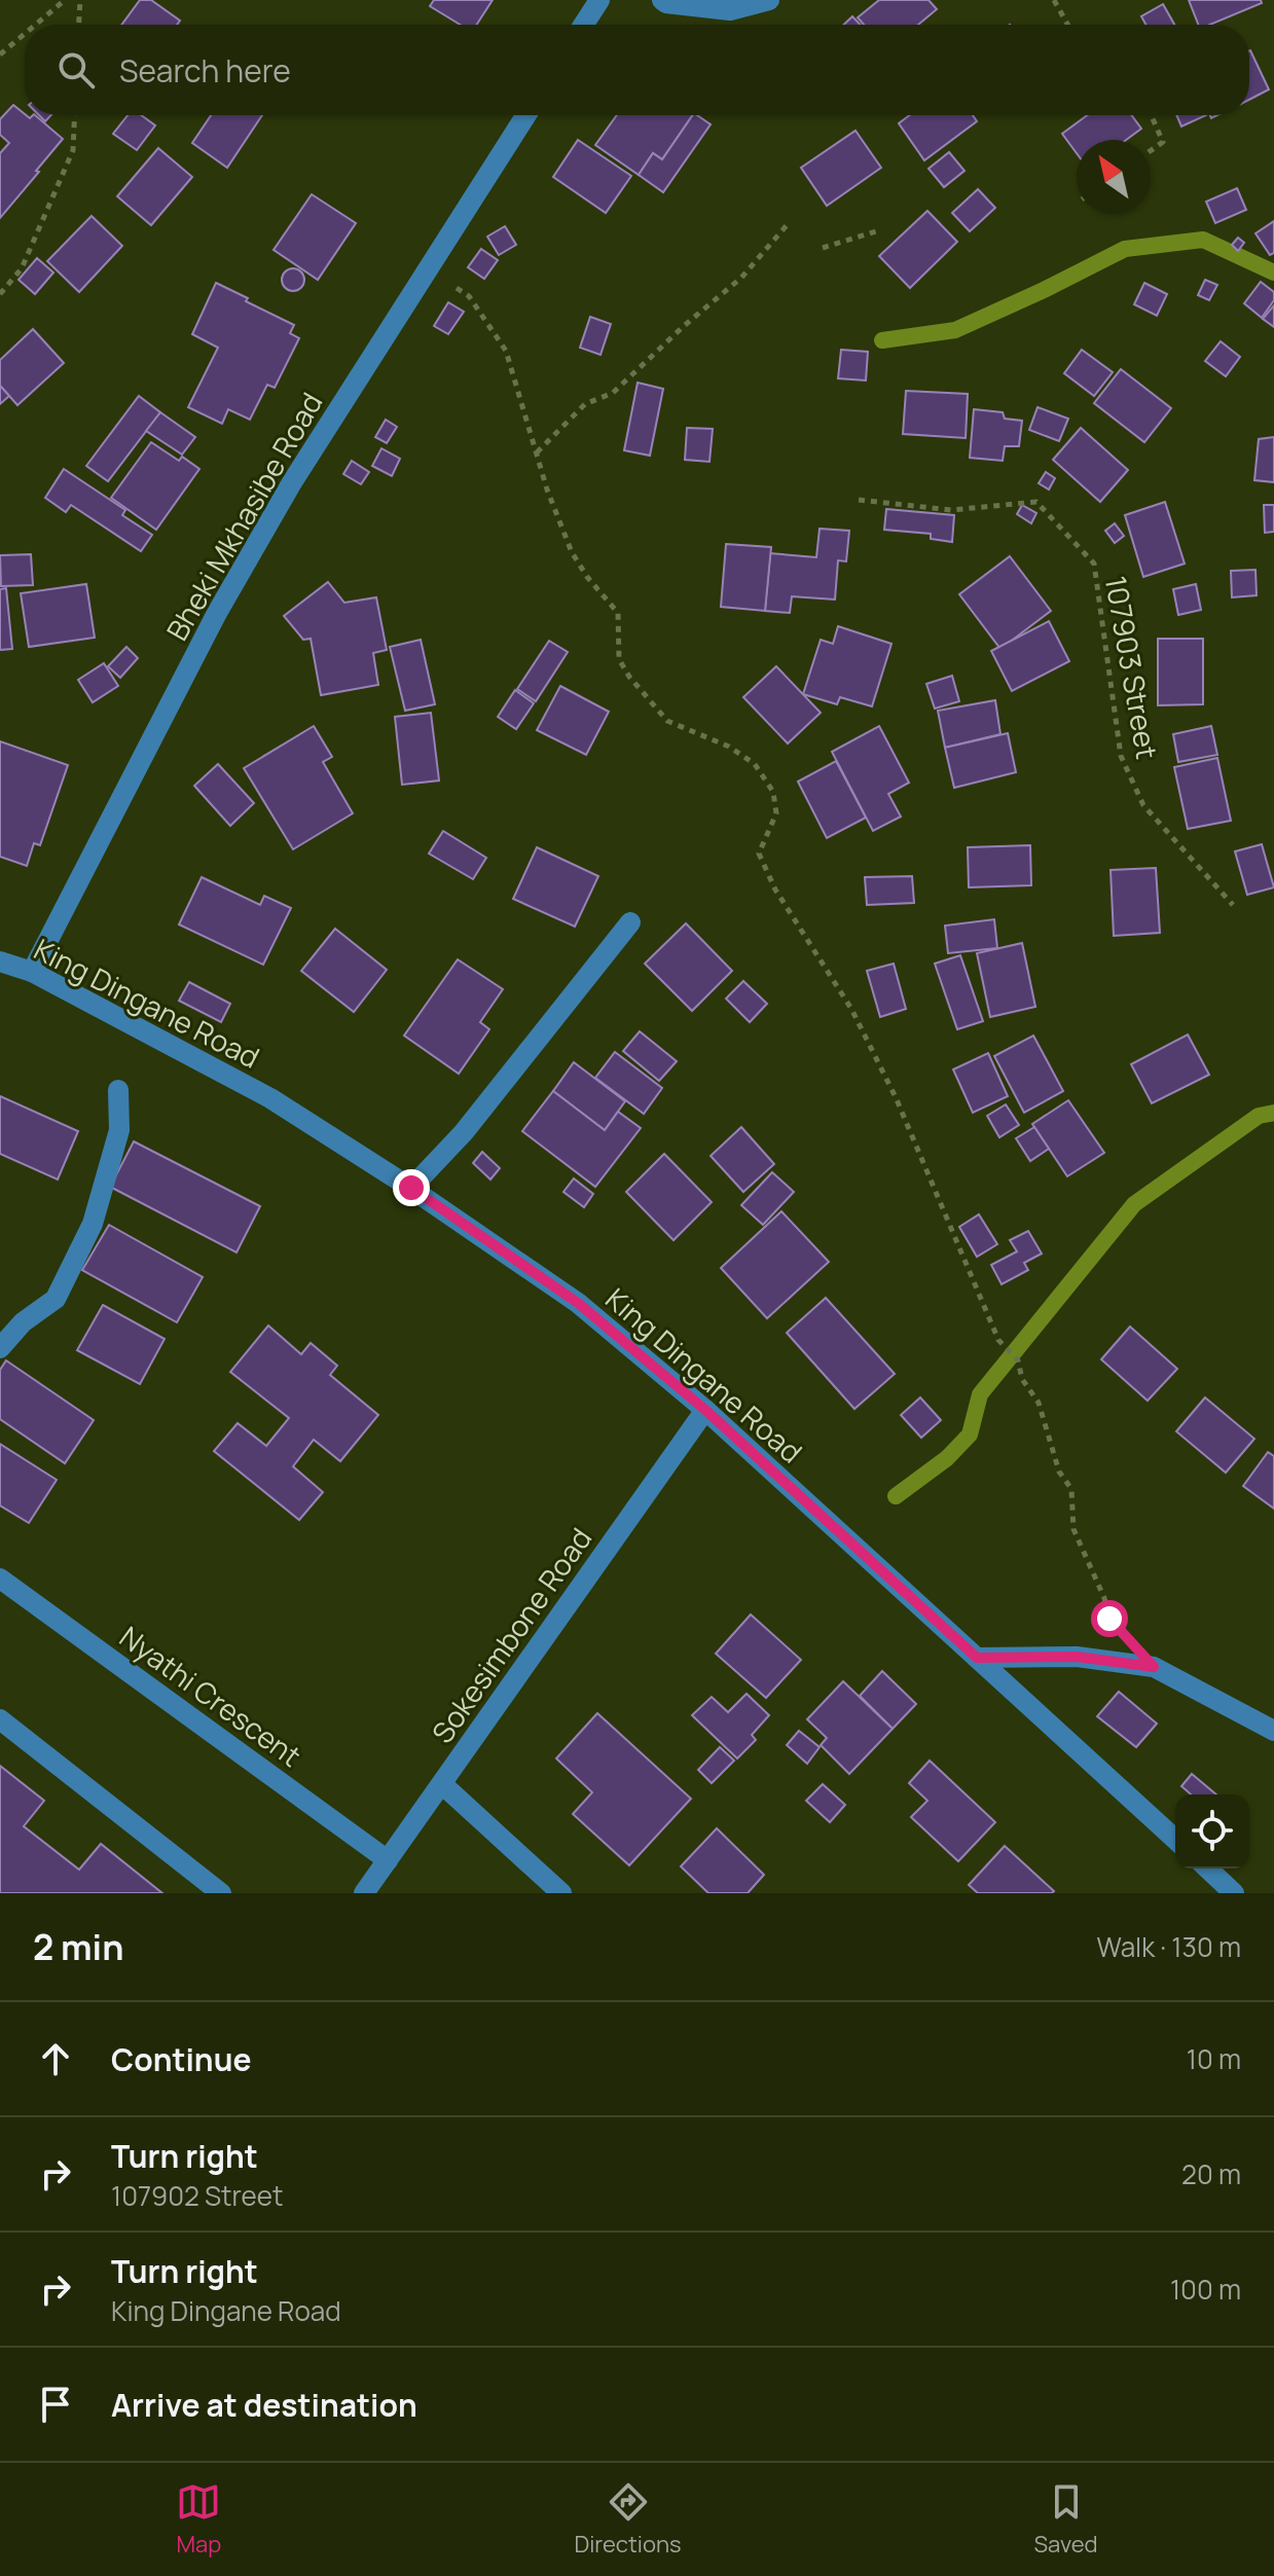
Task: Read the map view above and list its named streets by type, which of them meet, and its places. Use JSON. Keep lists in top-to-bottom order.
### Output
{
  "streets": {
    "street": [
      "Bheki Mkhasibe Road",
      "King Dingane Road",
      "Sokesimbone Road",
      "Nyathi Crescent"
    ],
    "path": ["107903 Street"]
  },
  "crossings": [
    ["Bheki Mkhasibe Road", "King Dingane Road"],
    ["King Dingane Road", "Sokesimbone Road"],
    ["Sokesimbone Road", "Nyathi Crescent"]
  ],
  "north": "top left",
  "page": {
    "search": "Search here",
    "heading": ["2 min", "Walk · 130 m"],
    "list": [
      ["Continue", "10 m"],
      ["Turn right", "107902 Street", "20 m"],
      ["Turn right", "King Dingane Road", "100 m"],
      "Arrive at destination"
    ],
    "nav": ["Map", "Directions", "Saved"]
  }
}
